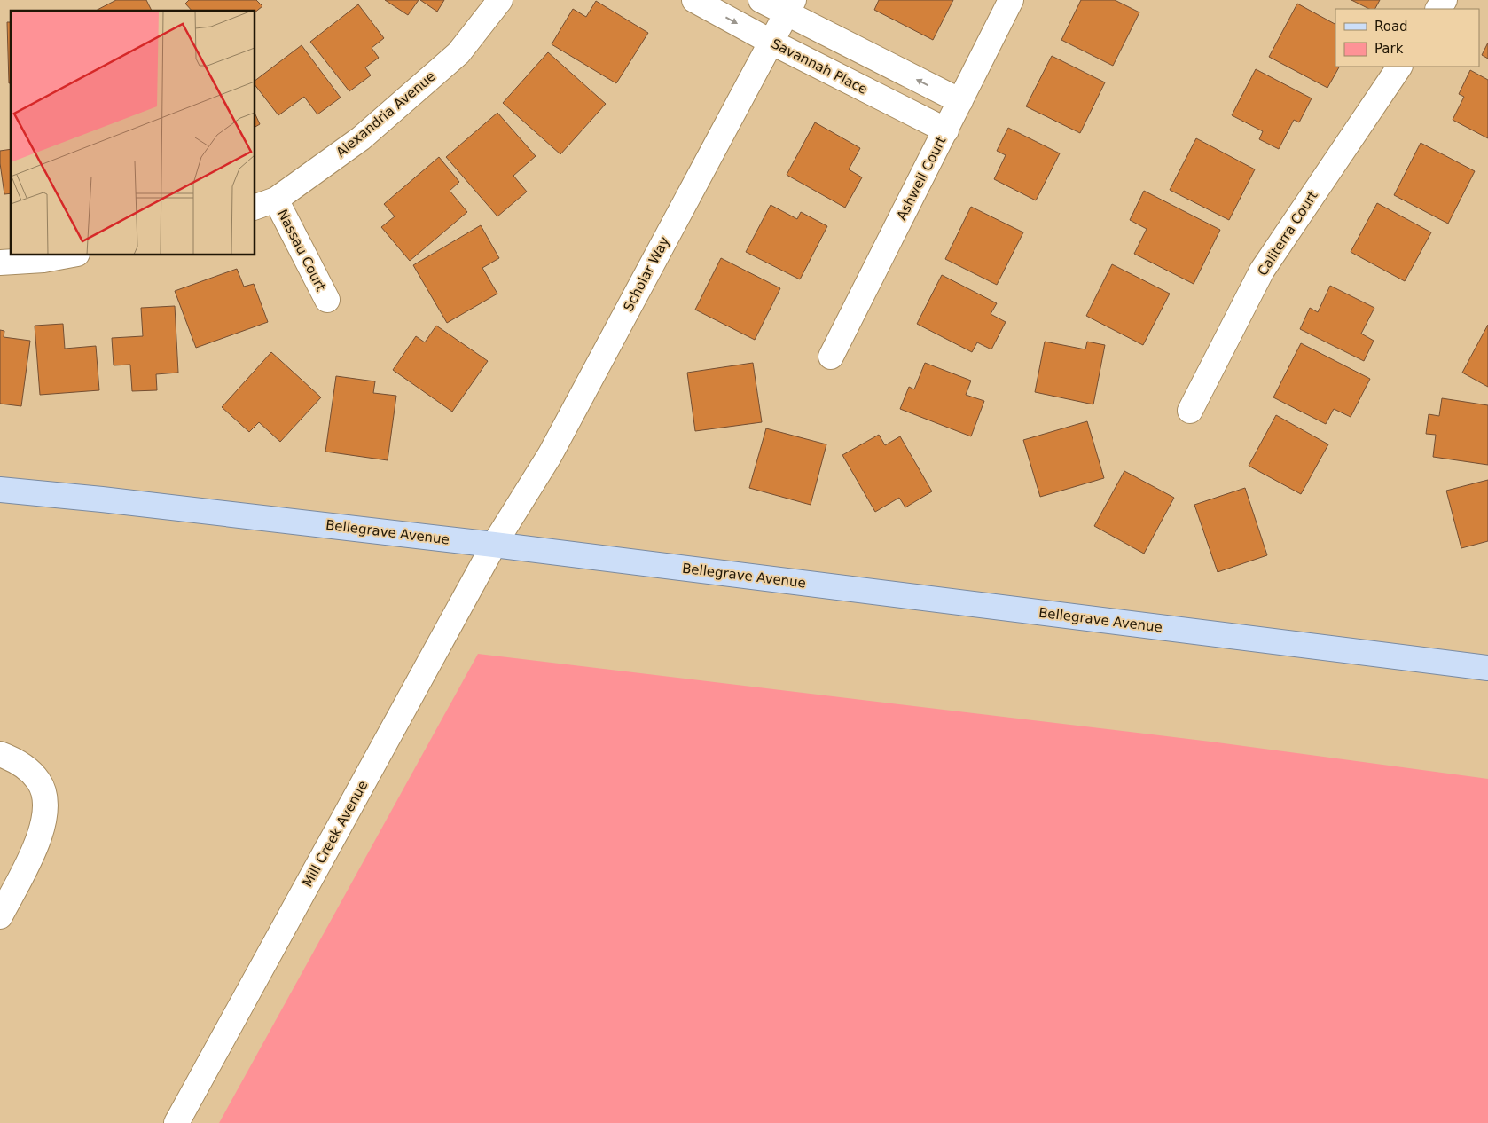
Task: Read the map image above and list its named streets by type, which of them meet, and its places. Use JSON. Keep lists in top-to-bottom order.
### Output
{
  "streets": {
    "main road": ["Bellegrave Avenue"],
    "street": [
      "Savannah Place",
      "Alexandria Avenue",
      "Ashwell Court",
      "Caliterra Court",
      "Nassau Court",
      "Scholar Way",
      "Mill Creek Avenue"
    ]
  },
  "crossings": [
    ["Savannah Place", "Ashwell Court"],
    ["Savannah Place", "Scholar Way"],
    ["Alexandria Avenue", "Nassau Court"],
    ["Scholar Way", "Bellegrave Avenue"],
    ["Scholar Way", "Mill Creek Avenue"],
    ["Bellegrave Avenue", "Mill Creek Avenue"]
  ],
  "legend": ["Road", "Park"]
}
